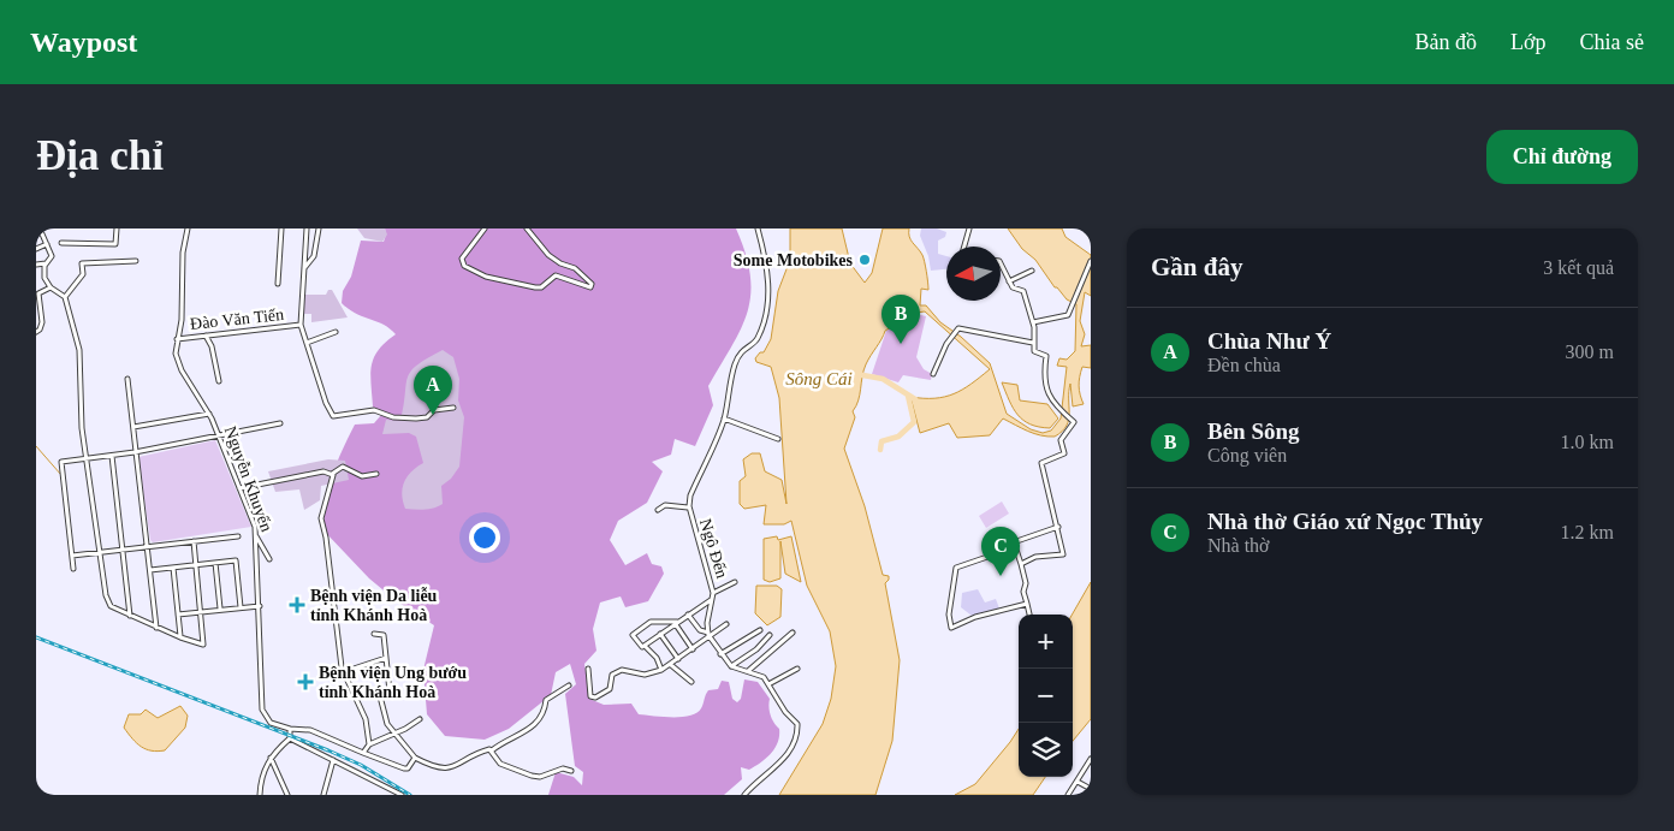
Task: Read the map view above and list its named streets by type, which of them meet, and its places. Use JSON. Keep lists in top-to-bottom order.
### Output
{
  "streets": {
    "street": ["Đào Văn Tiến", "Nguyễn Khuyến", "Ngô Đến"]
  },
  "crossings": [
    ["Đào Văn Tiến", "Nguyễn Khuyến"]
  ],
  "water": ["Sông Cái"],
  "places": {
    "other": ["Some Motobikes"],
    "health": ["Bệnh viện Da liễu tỉnh Khánh Hoà", "Bệnh viện Ung bướu tỉnh Khánh Hoà"]
  },
  "north": "left",
  "page": {
    "header": "Waypost",
    "nav": ["Bản đồ", "Lớp", "Chia sẻ"],
    "buttons": "Chỉ đường",
    "title": "Địa chỉ",
    "heading": ["Gần đây", "3 kết quả"],
    "pins": ["B", "A", "C"],
    "list": [
      {
        "mark": "A",
        "name": "Chùa Như Ý",
        "note": "Đền chùa",
        "value": "300 m"
      },
      {
        "mark": "B",
        "name": "Bên Sông",
        "note": "Công viên",
        "value": "1.0 km"
      },
      {
        "mark": "C",
        "name": "Nhà thờ Giáo xứ Ngọc Thủy",
        "note": "Nhà thờ",
        "value": "1.2 km"
      }
    ],
    "map_buttons": ["+", "−"]
  }
}
